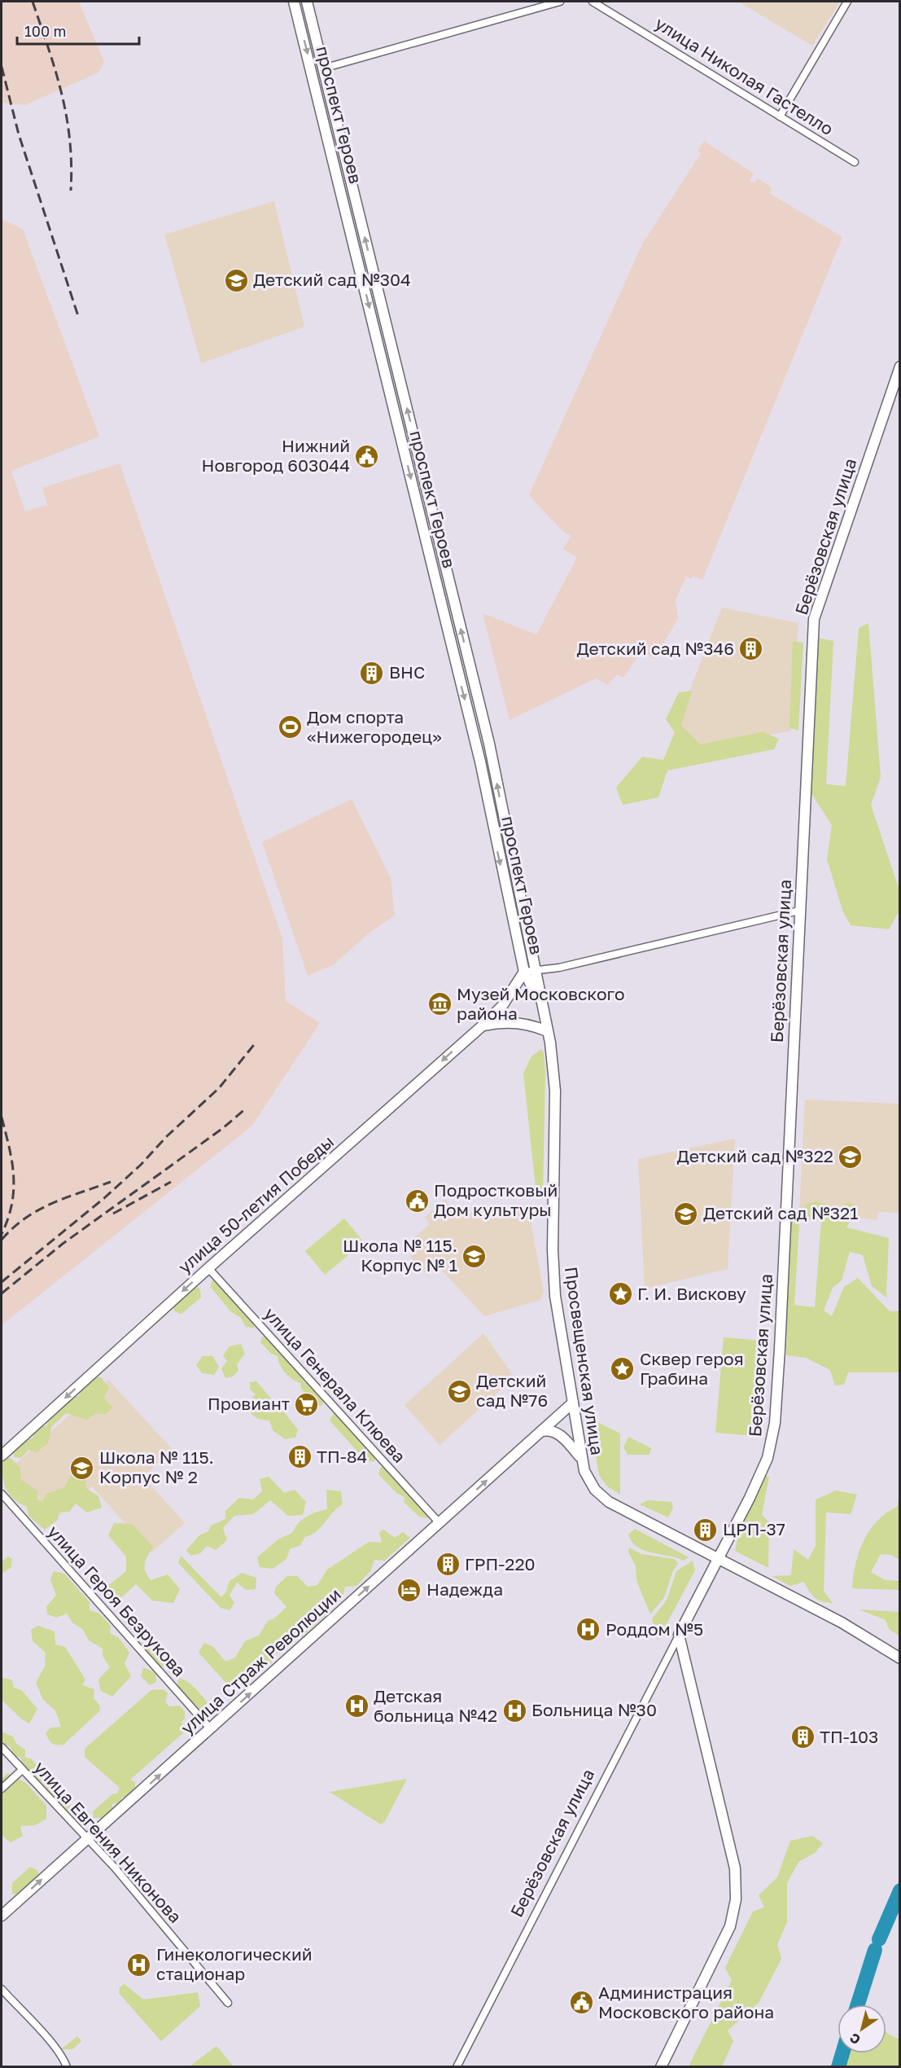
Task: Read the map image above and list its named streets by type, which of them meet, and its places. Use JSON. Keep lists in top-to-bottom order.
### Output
{
  "streets": {
    "street": [
      "улица Николая Гастелло",
      "проспект Героев",
      "Берёзовская улица",
      "улица 50-летия Победы",
      "Просвещенская улица",
      "улица Генерала Клюева",
      "улица Героя Безрукова",
      "улица Страж Революции",
      "улица Евгения Никонова"
    ]
  },
  "crossings": [
    ["проспект Героев", "улица 50-летия Победы"],
    ["проспект Героев", "Просвещенская улица"],
    ["Берёзовская улица", "Просвещенская улица"],
    ["улица 50-летия Победы", "улица Генерала Клюева"],
    ["Просвещенская улица", "улица Страж Революции"],
    ["улица Генерала Клюева", "улица Страж Революции"],
    ["улица Героя Безрукова", "улица Страж Революции"],
    ["улица Страж Революции", "улица Евгения Никонова"]
  ],
  "one_way": ["улица 50-летия Победы", "улица Страж Революции"],
  "places": {
    "school or university": [
      "Детский сад №304",
      "Детский сад №322",
      "Детский сад №321",
      "Школа № 115. Корпус № 1",
      "Детский сад №76",
      "Школа № 115. Корпус № 2"
    ],
    "public building": ["Нижний Новгород 603044", "Подростковый Дом культуры", "Администрация Московского района"],
    "building": [
      "Детский сад №346",
      "ВНС",
      "ТП-84",
      "ЦРП-37",
      "ГРП-220",
      "ТП-103"
    ],
    "sports": ["Дом спорта «Нижегородец»"],
    "museum": ["Музей Московского района"],
    "place": ["Г. И. Вискову", "Сквер героя Грабина"],
    "supermarket": ["Провиант"],
    "hotel": ["Надежда"],
    "hospital": [
      "Роддом №5",
      "Детская больница №42",
      "Больница №30",
      "Гинекологический стационар"
    ]
  },
  "scale_bar": "100 m",
  "north": "bottom left"
}
